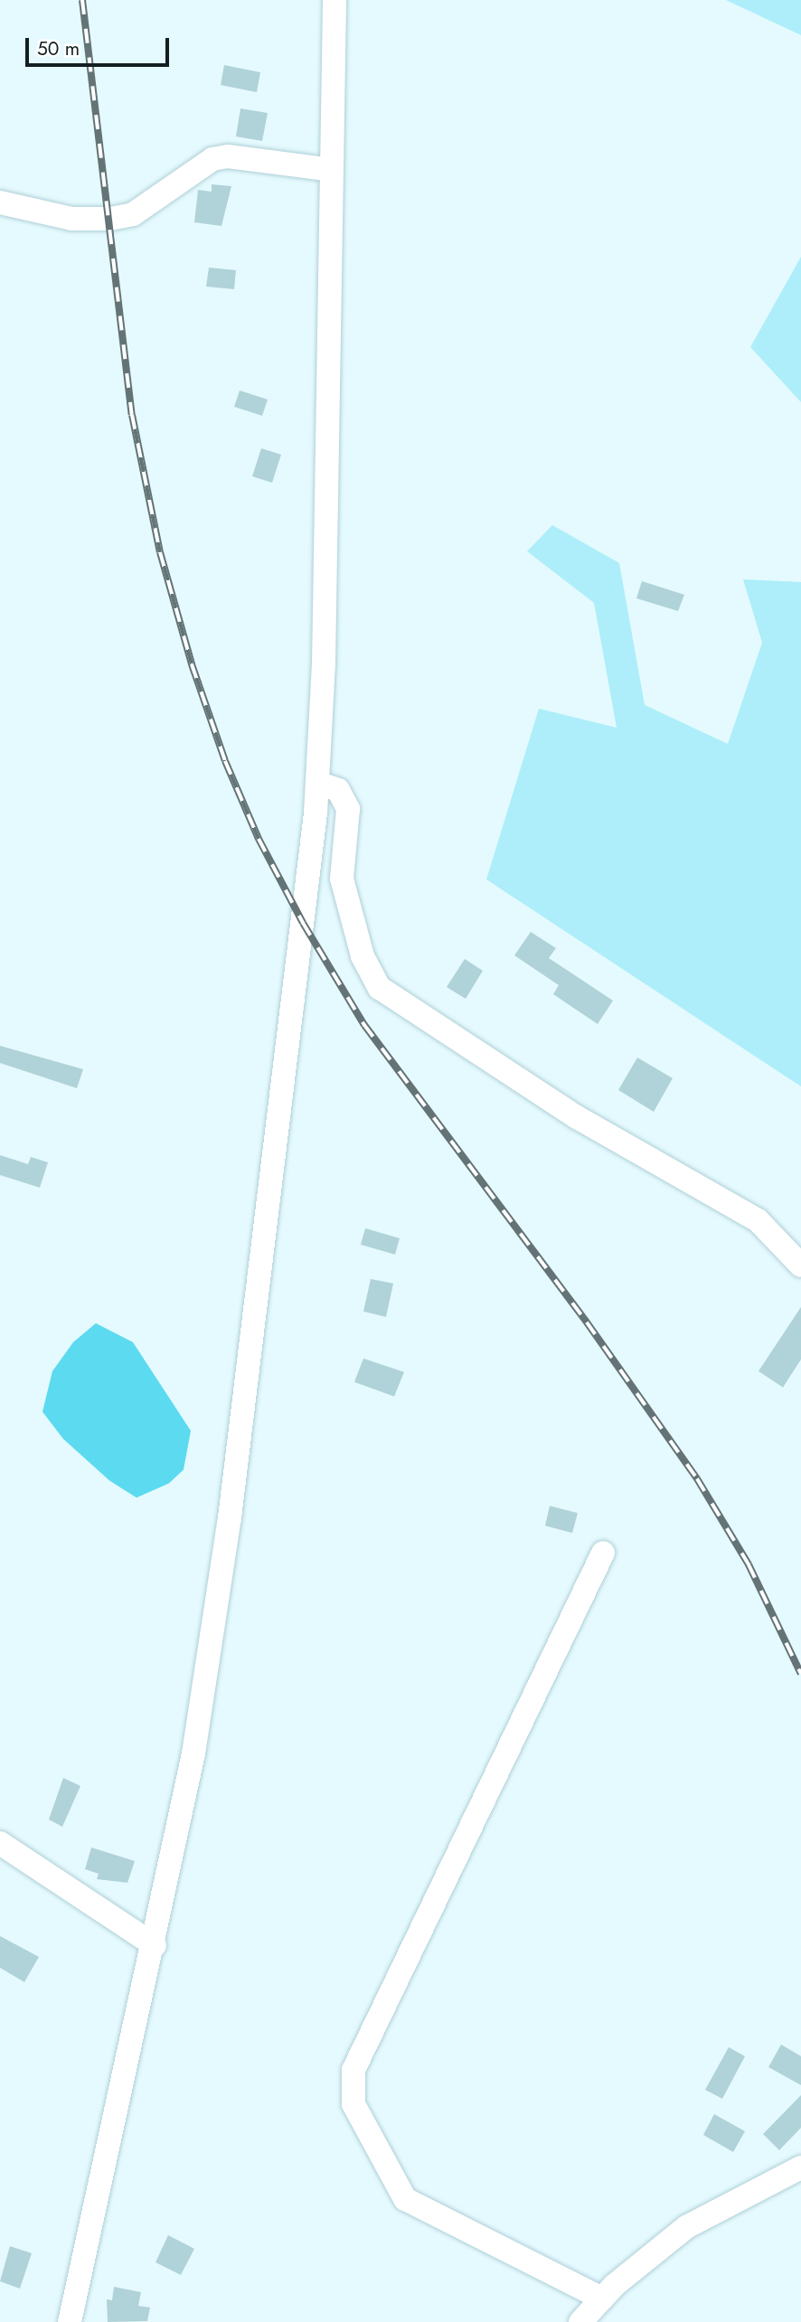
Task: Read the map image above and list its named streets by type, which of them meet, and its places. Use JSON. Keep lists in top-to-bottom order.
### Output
{
  "scale_bar": "50 m"
}
